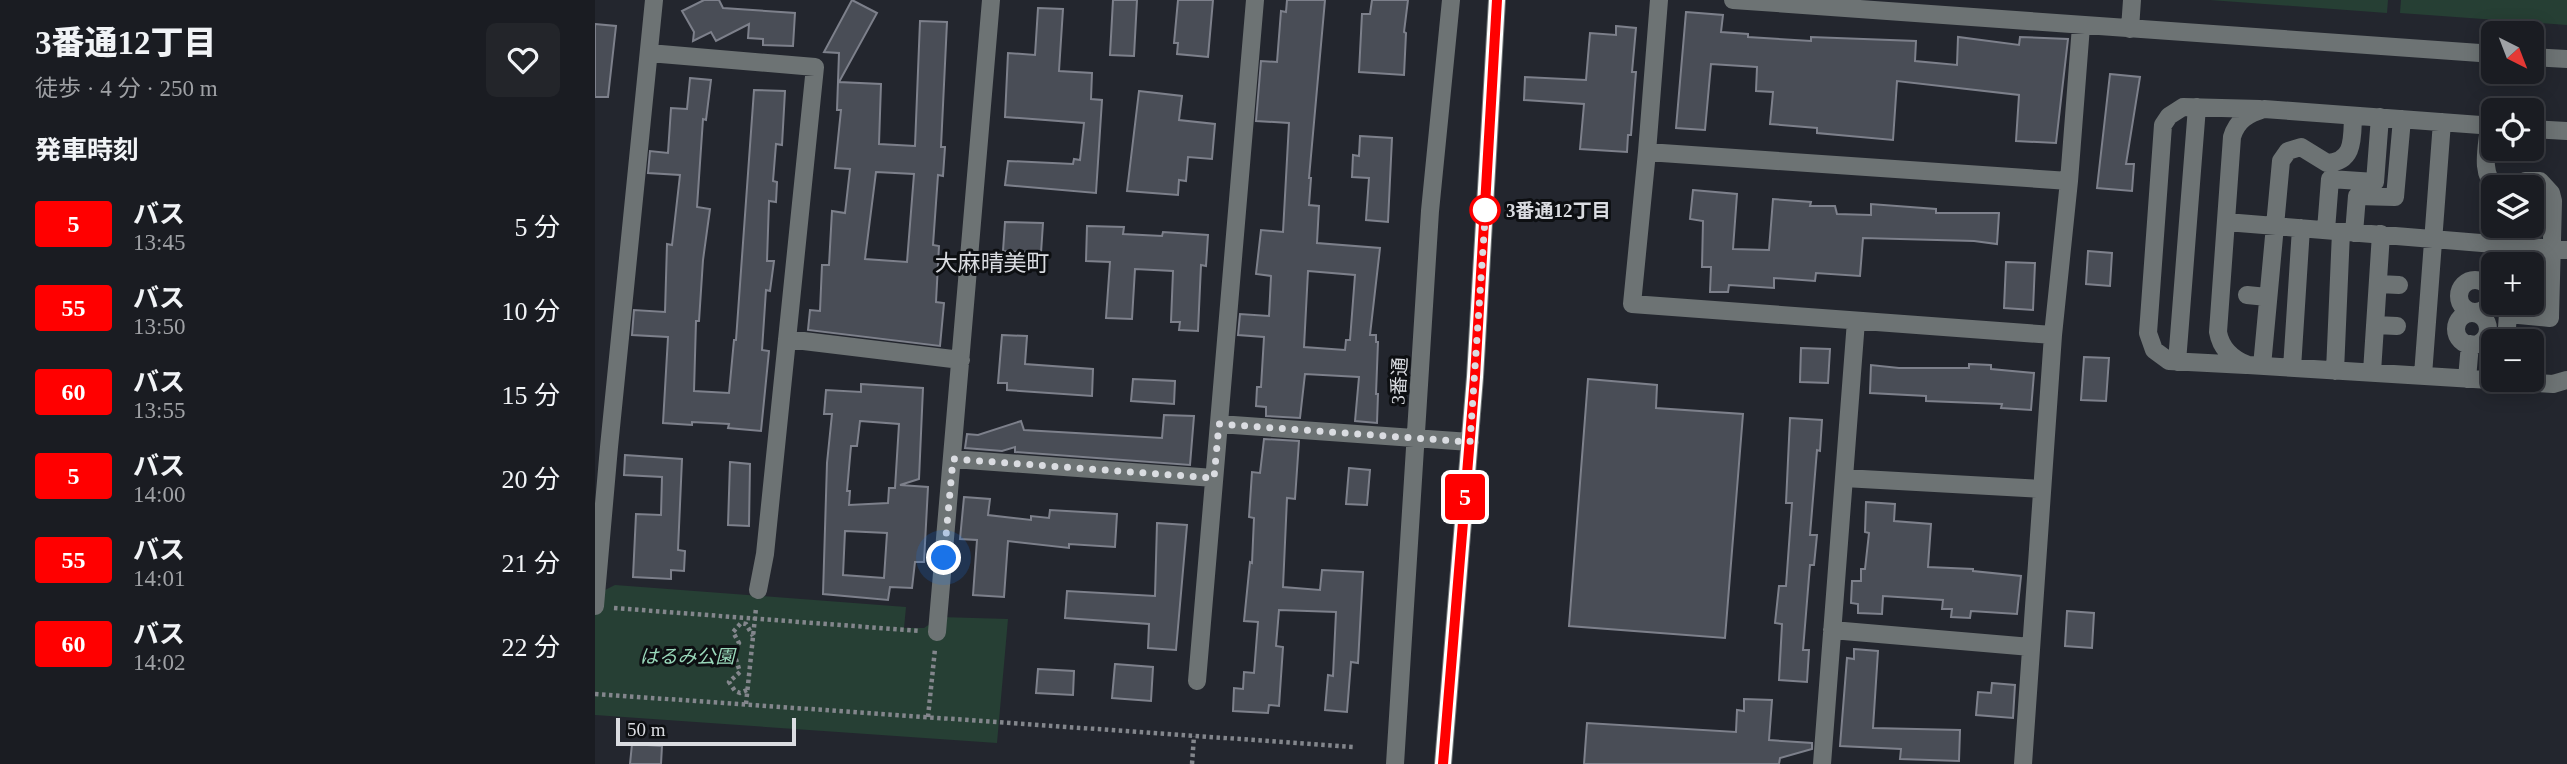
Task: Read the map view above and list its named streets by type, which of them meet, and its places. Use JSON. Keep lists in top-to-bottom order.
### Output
{
  "streets": {
    "street": ["3番通"]
  },
  "districts": ["大麻晴美町"],
  "parks": ["はるみ公園"],
  "places": ["3番通12丁目"],
  "lines": ["bus line 5"],
  "scale_bar": "50 m",
  "north": "bottom right",
  "page": {
    "heading": [
      ["3番通12丁目", "徒歩 · 4 分 · 250 m"],
      "発車時刻"
    ],
    "on_map": "5",
    "map_buttons": ["+", "−"],
    "list": [
      {
        "mark": "5",
        "name": "バス",
        "note": "13:45",
        "value": "5 分"
      },
      {
        "mark": "55",
        "name": "バス",
        "note": "13:50",
        "value": "10 分"
      },
      {
        "mark": "60",
        "name": "バス",
        "note": "13:55",
        "value": "15 分"
      },
      {
        "mark": "5",
        "name": "バス",
        "note": "14:00",
        "value": "20 分"
      },
      {
        "mark": "55",
        "name": "バス",
        "note": "14:01",
        "value": "21 分"
      },
      {
        "mark": "60",
        "name": "バス",
        "note": "14:02",
        "value": "22 分"
      }
    ],
    "scale": "50 m"
  }
}
